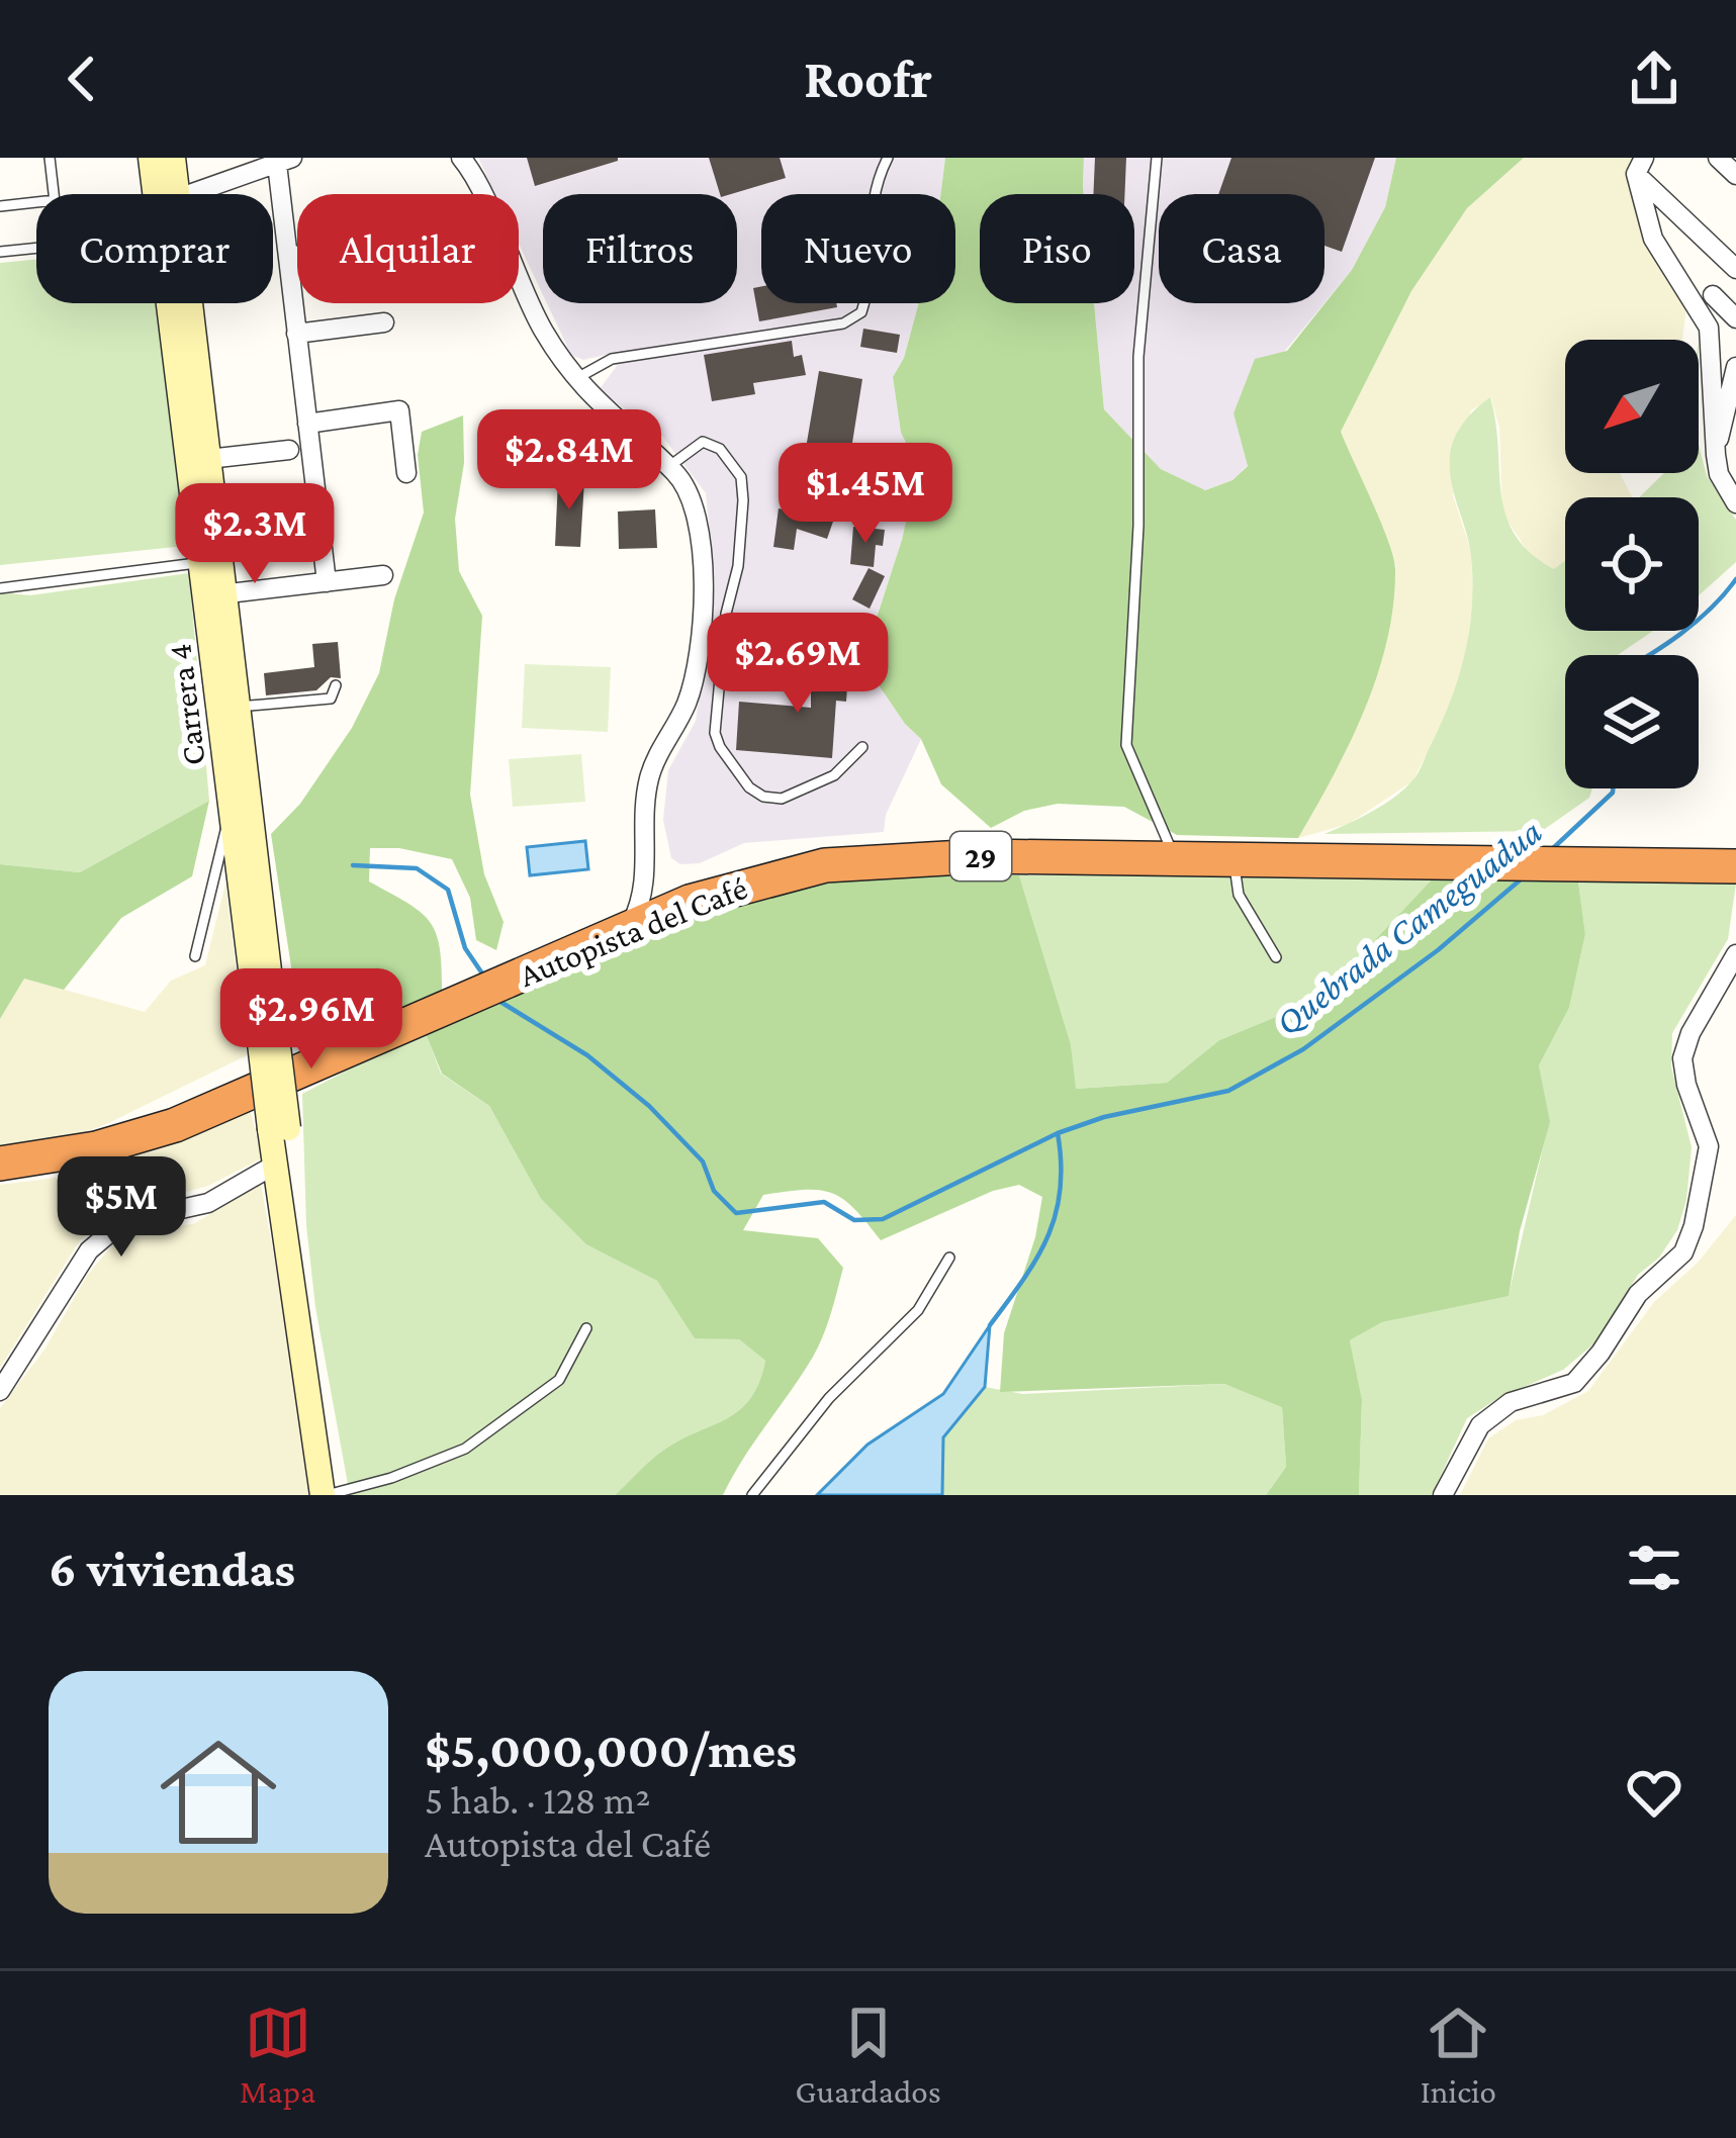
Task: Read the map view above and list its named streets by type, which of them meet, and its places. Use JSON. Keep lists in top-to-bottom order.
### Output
{
  "streets": {
    "highway": ["29", "Autopista del Café"],
    "main road": ["Carrera 4"]
  },
  "water": ["Quebrada Cameguadua"],
  "north": "bottom left",
  "page": {
    "header": "Roofr",
    "chip": [
      "Comprar",
      "Alquilar",
      "Filtros",
      "Nuevo",
      "Piso",
      "Casa"
    ],
    "price": [
      "$2.84M",
      "$1.45M",
      "$2.3M",
      "$2.69M",
      "$2.96M",
      "$5M"
    ],
    "heading": "6 viviendas",
    "list": [
      {
        "name": "$5,000,000/mes",
        "note": "5 hab. · 128 m² · Autopista del Café"
      }
    ],
    "tabs": ["Mapa", "Guardados", "Inicio"]
  }
}
